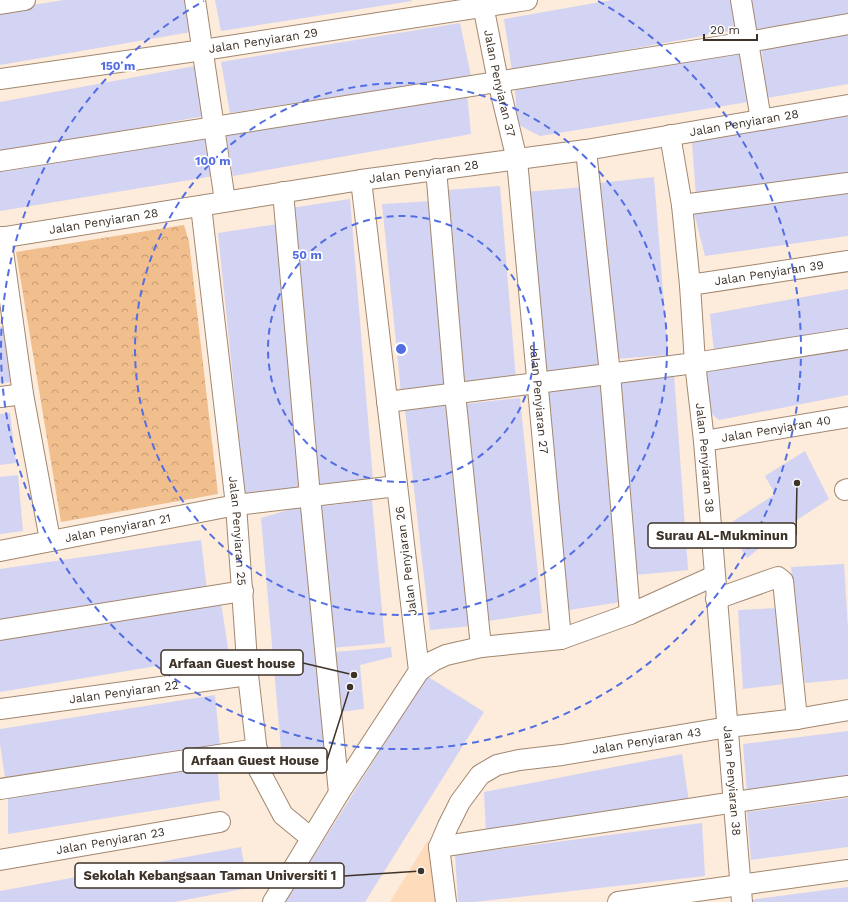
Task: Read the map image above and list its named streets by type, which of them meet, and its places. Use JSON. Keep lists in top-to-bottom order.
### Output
{
  "streets": {
    "street": [
      "Jalan Penyiaran 29",
      "Jalan Penyiaran 37",
      "Jalan Penyiaran 28",
      "Jalan Penyiaran 39",
      "Jalan Penyiaran 27",
      "Jalan Penyiaran 40",
      "Jalan Penyiaran 38",
      "Jalan Penyiaran 21",
      "Jalan Penyiaran 25",
      "Jalan Penyiaran 26",
      "Jalan Penyiaran 22",
      "Jalan Penyiaran 43",
      "Jalan Penyiaran 23"
    ]
  },
  "crossings": [
    ["Jalan Penyiaran 29", "Jalan Penyiaran 37"],
    ["Jalan Penyiaran 37", "Jalan Penyiaran 28"],
    ["Jalan Penyiaran 37", "Jalan Penyiaran 27"],
    ["Jalan Penyiaran 28", "Jalan Penyiaran 27"],
    ["Jalan Penyiaran 28", "Jalan Penyiaran 38"],
    ["Jalan Penyiaran 28", "Jalan Penyiaran 25"],
    ["Jalan Penyiaran 28", "Jalan Penyiaran 26"],
    ["Jalan Penyiaran 39", "Jalan Penyiaran 38"],
    ["Jalan Penyiaran 40", "Jalan Penyiaran 38"],
    ["Jalan Penyiaran 38", "Jalan Penyiaran 43"],
    ["Jalan Penyiaran 21", "Jalan Penyiaran 25"],
    ["Jalan Penyiaran 21", "Jalan Penyiaran 26"],
    ["Jalan Penyiaran 25", "Jalan Penyiaran 22"]
  ],
  "places": [
    "Surau AL-Mukminun",
    "Arfaan Guest house",
    "Arfaan Guest House",
    "Sekolah Kebangsaan Taman Universiti 1"
  ],
  "scale_bar": "20 m",
  "rings": ["150 m", "100 m", "50 m"]
}
